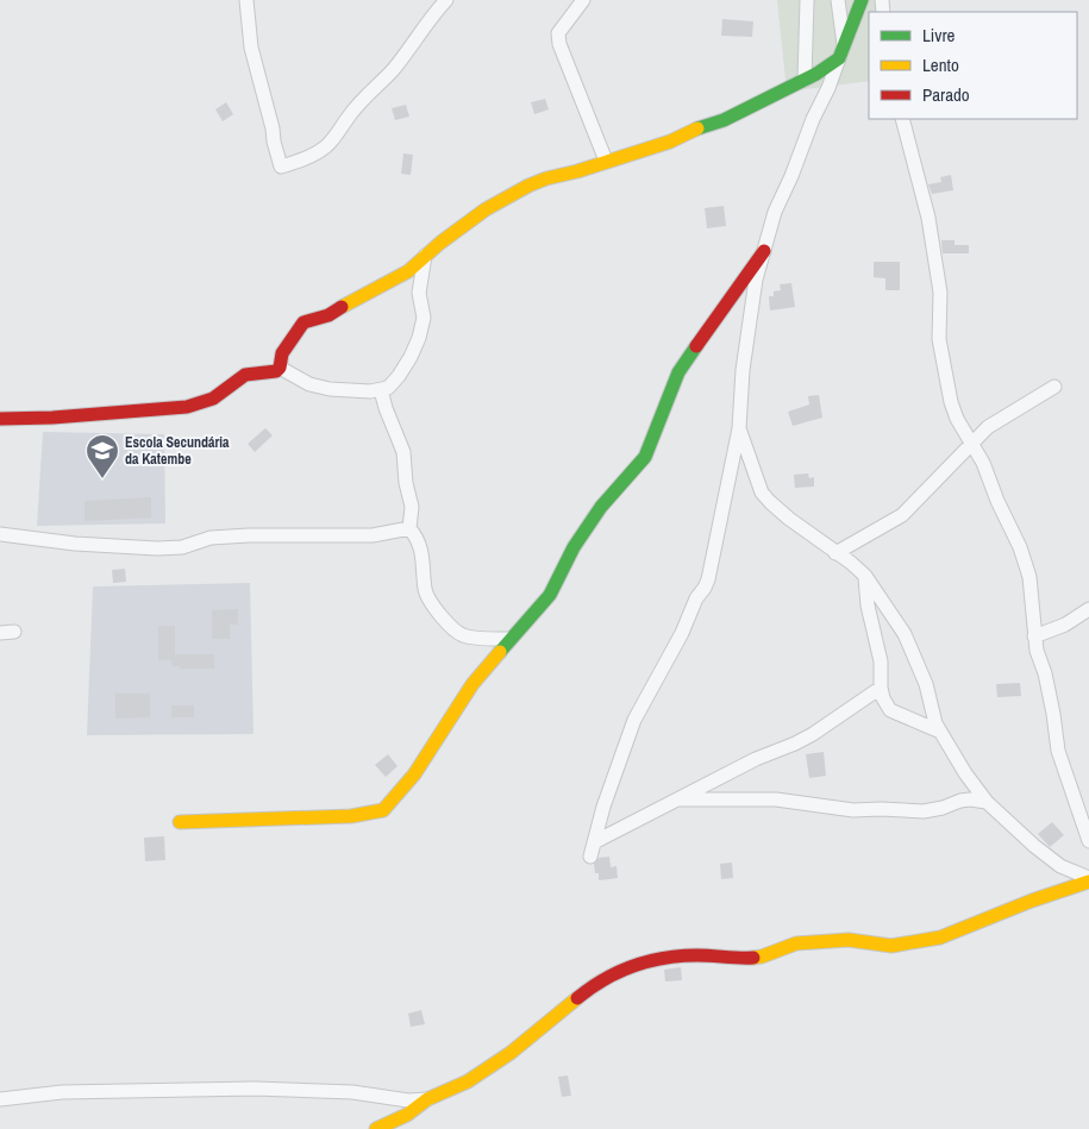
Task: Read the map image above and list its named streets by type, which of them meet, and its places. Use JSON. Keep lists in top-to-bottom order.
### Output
{
  "places": {
    "school or university": ["Escola Secundária da Katembe"]
  },
  "legend": ["Livre", "Lento", "Parado"]
}
